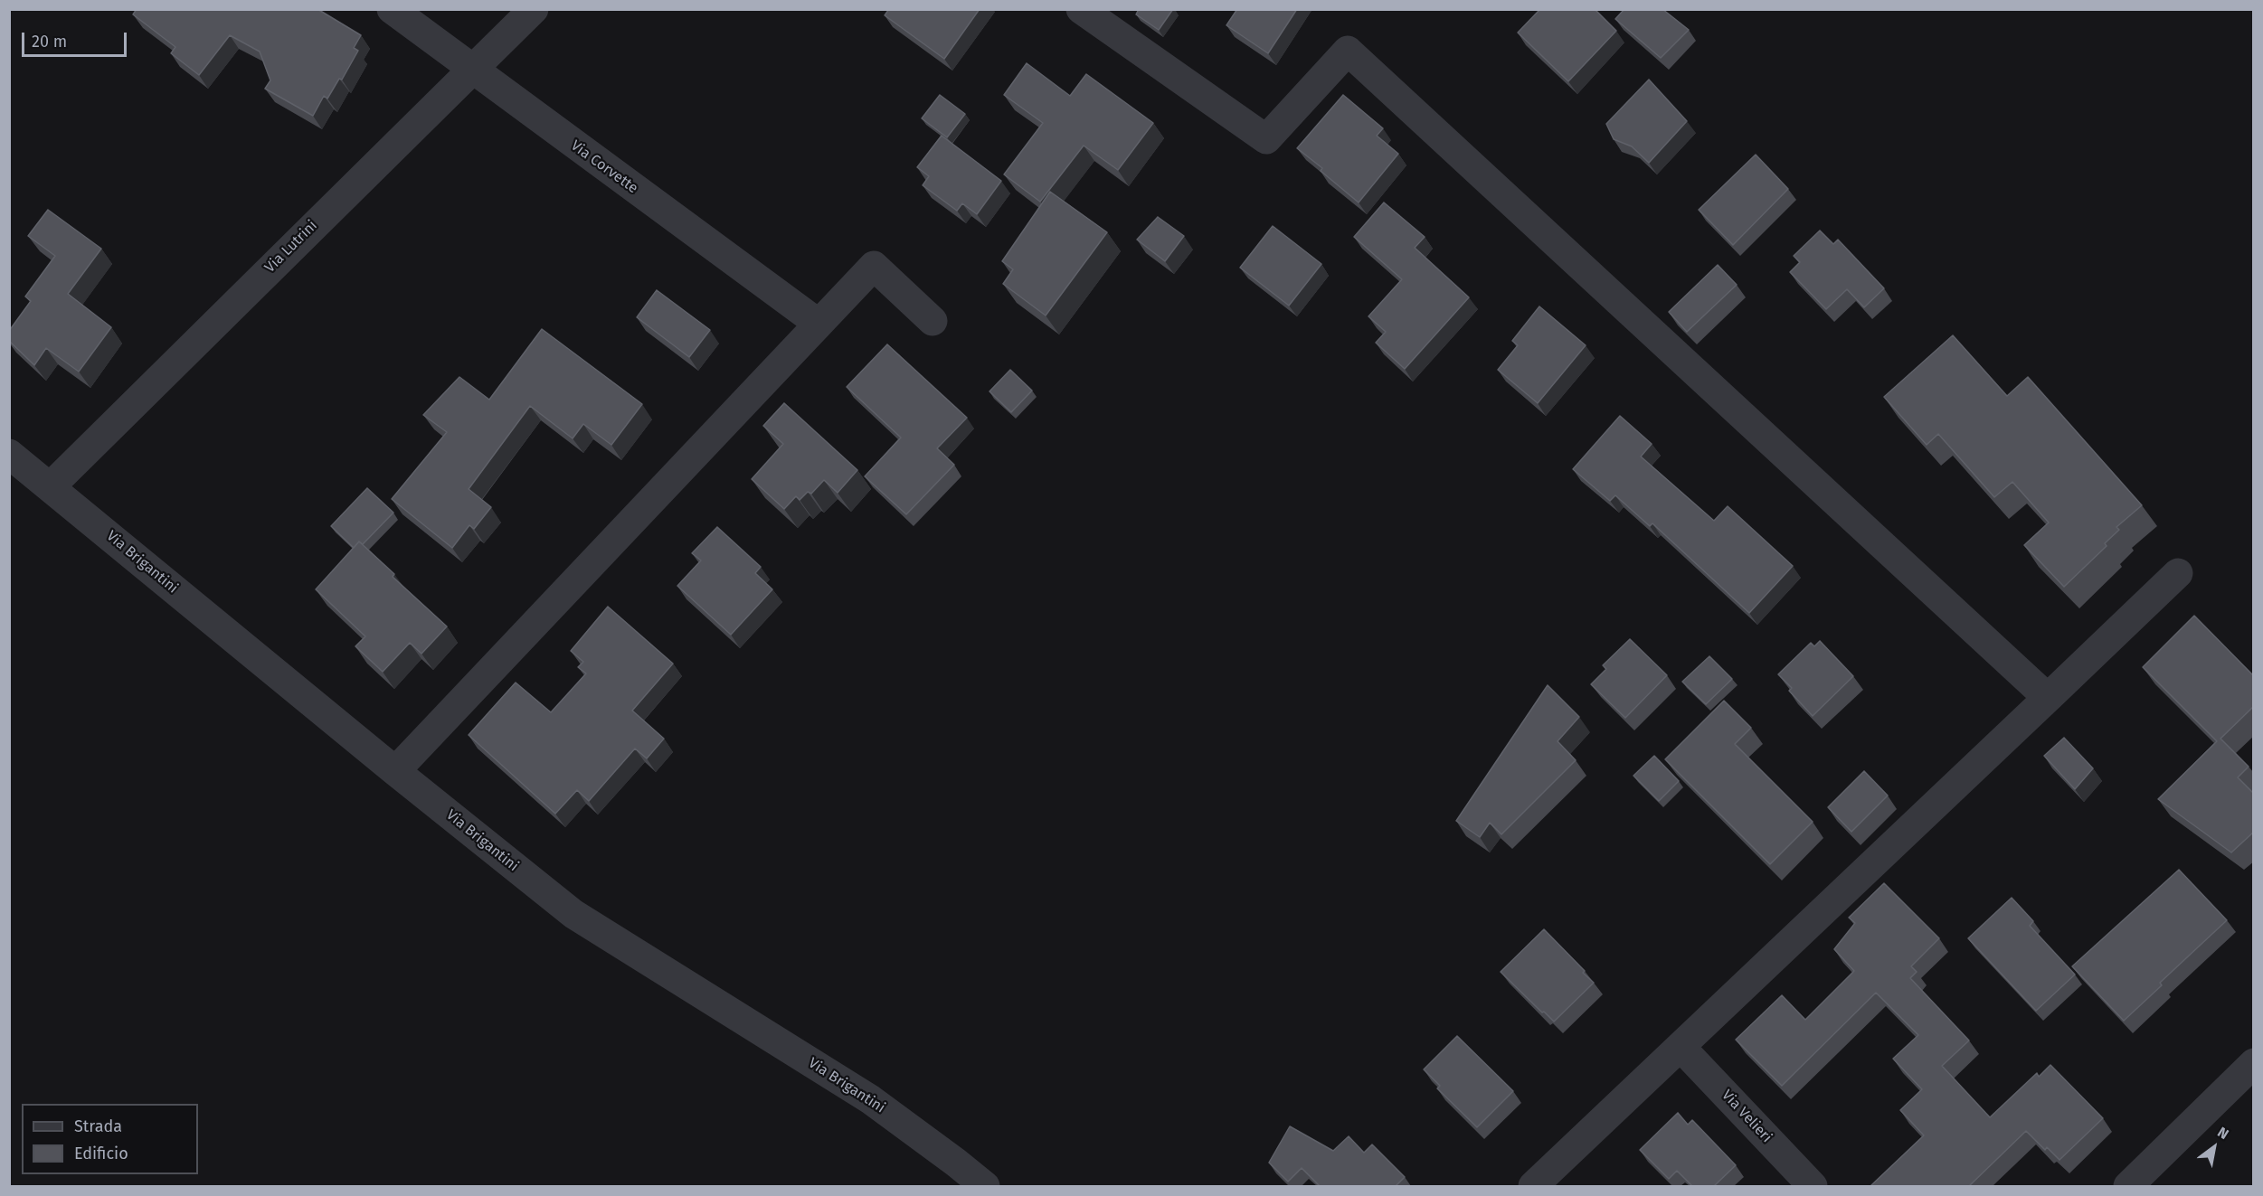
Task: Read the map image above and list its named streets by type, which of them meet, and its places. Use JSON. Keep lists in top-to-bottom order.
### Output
{
  "streets": {
    "street": [
      "Via Corvette",
      "Via Lutrini",
      "Via Brigantini",
      "Via Velieri"
    ]
  },
  "crossings": [
    ["Via Corvette", "Via Lutrini"],
    ["Via Lutrini", "Via Brigantini"]
  ],
  "legend": ["Strada", "Edificio"],
  "scale_bar": "20 m",
  "north": "top right"
}
